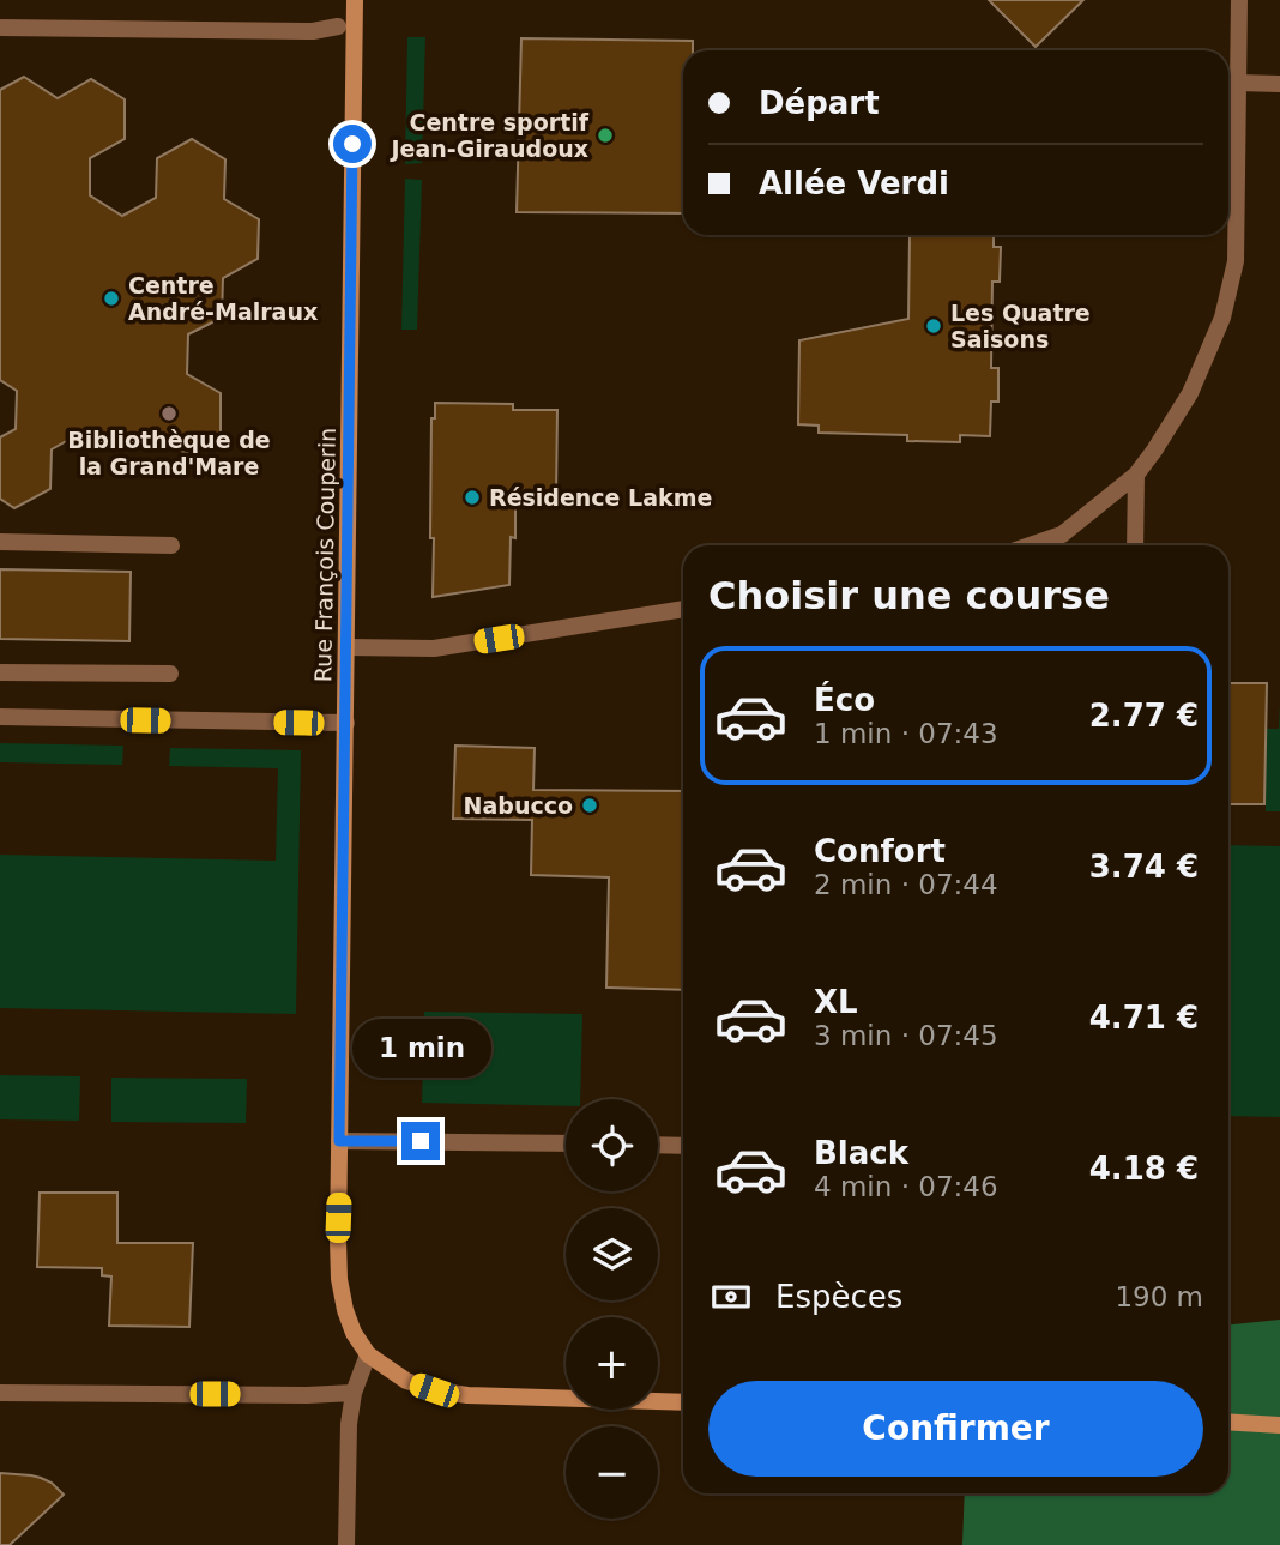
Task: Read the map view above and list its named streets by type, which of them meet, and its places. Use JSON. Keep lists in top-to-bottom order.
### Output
{
  "streets": {
    "street": ["Rue François Couperin"]
  },
  "places": [
    "Centre sportif Jean-Giraudoux",
    "Centre André-Malraux",
    "Les Quatre Saisons",
    "Bibliothèque de la Grand'Mare",
    "Résidence Lakme",
    "Nabucco"
  ],
  "page": {
    "banner": ["Départ", "Allée Verdi"],
    "heading": "Choisir une course",
    "list": [
      {
        "name": "Éco",
        "note": "1 min · 07:43",
        "value": "2.77 €"
      },
      {
        "name": "Confort",
        "note": "2 min · 07:44",
        "value": "3.74 €"
      },
      {
        "name": "XL",
        "note": "3 min · 07:45",
        "value": "4.71 €"
      },
      {
        "name": "Black",
        "note": "4 min · 07:46",
        "value": "4.18 €"
      }
    ],
    "bubble": "1 min",
    "map_buttons": ["+", "−"],
    "pay": ["Espèces", "190 m"],
    "buttons": "Confirmer"
  }
}
